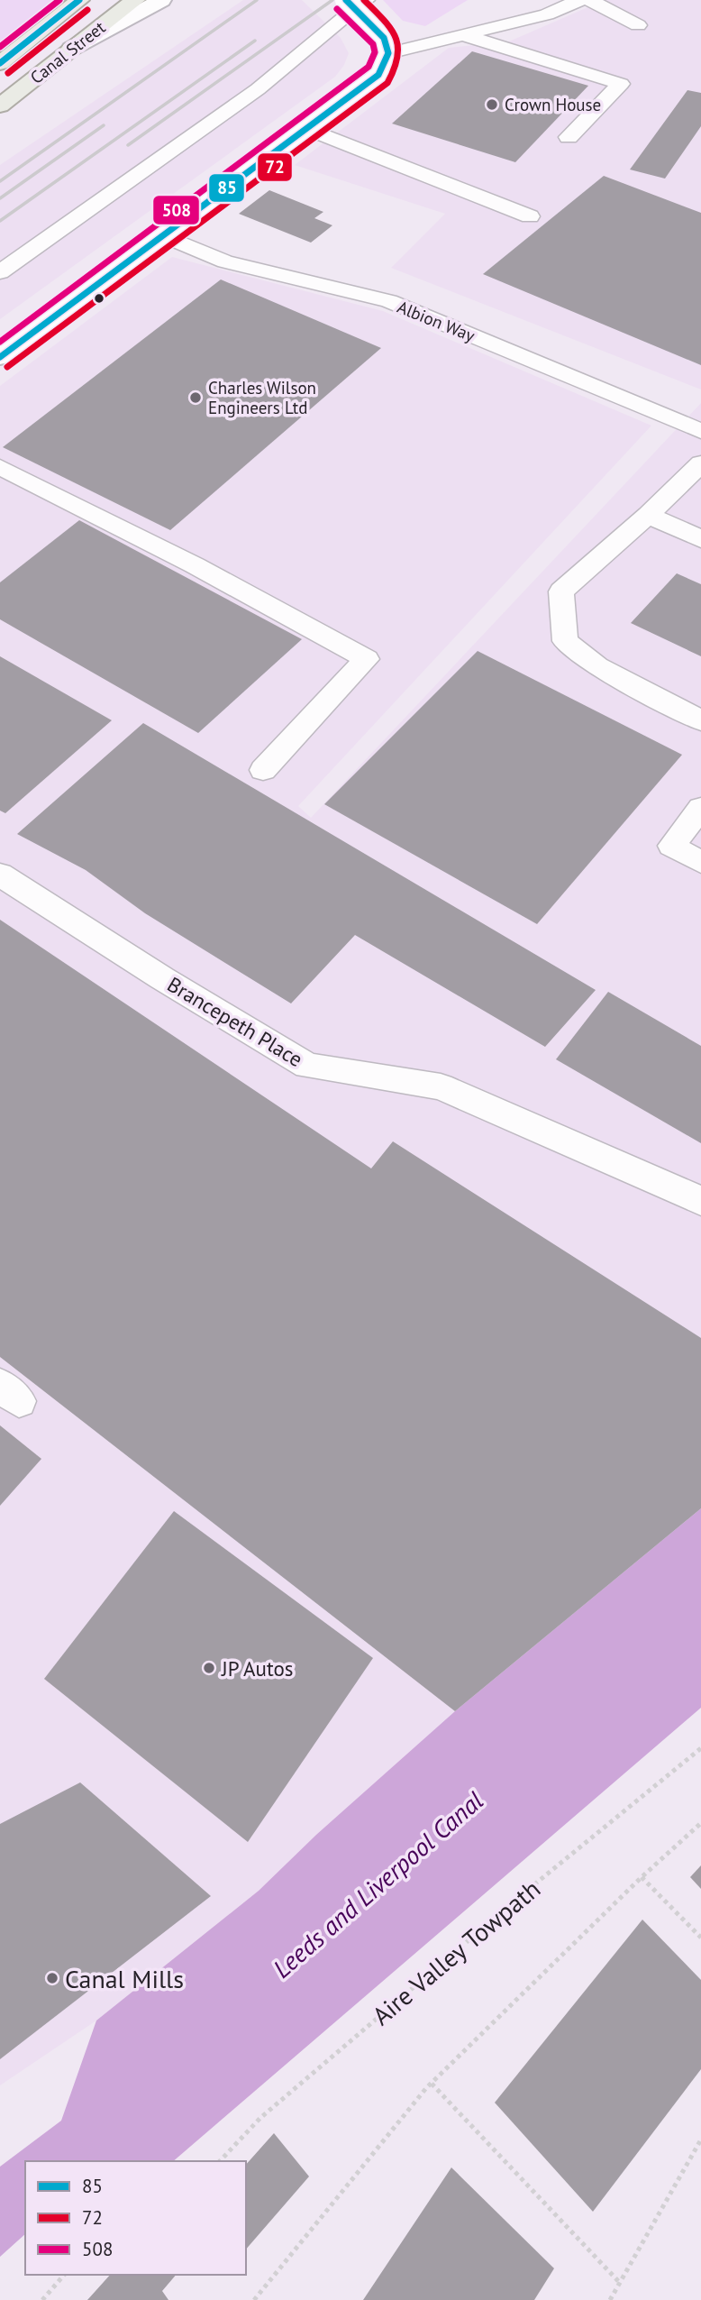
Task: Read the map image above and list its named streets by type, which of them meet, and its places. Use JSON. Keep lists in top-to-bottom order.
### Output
{
  "streets": {
    "main road": ["Canal Street"],
    "lane": ["Albion Way", "Brancepeth Place"],
    "path": ["Aire Valley Towpath"]
  },
  "water": ["Leeds and Liverpool Canal"],
  "places": [
    "Crown House",
    "Charles Wilson Engineers Ltd",
    "JP Autos",
    "Canal Mills"
  ],
  "lines": ["transit line 85", "transit line 72", "transit line 508"],
  "legend": ["85", "72", "508"]
}
